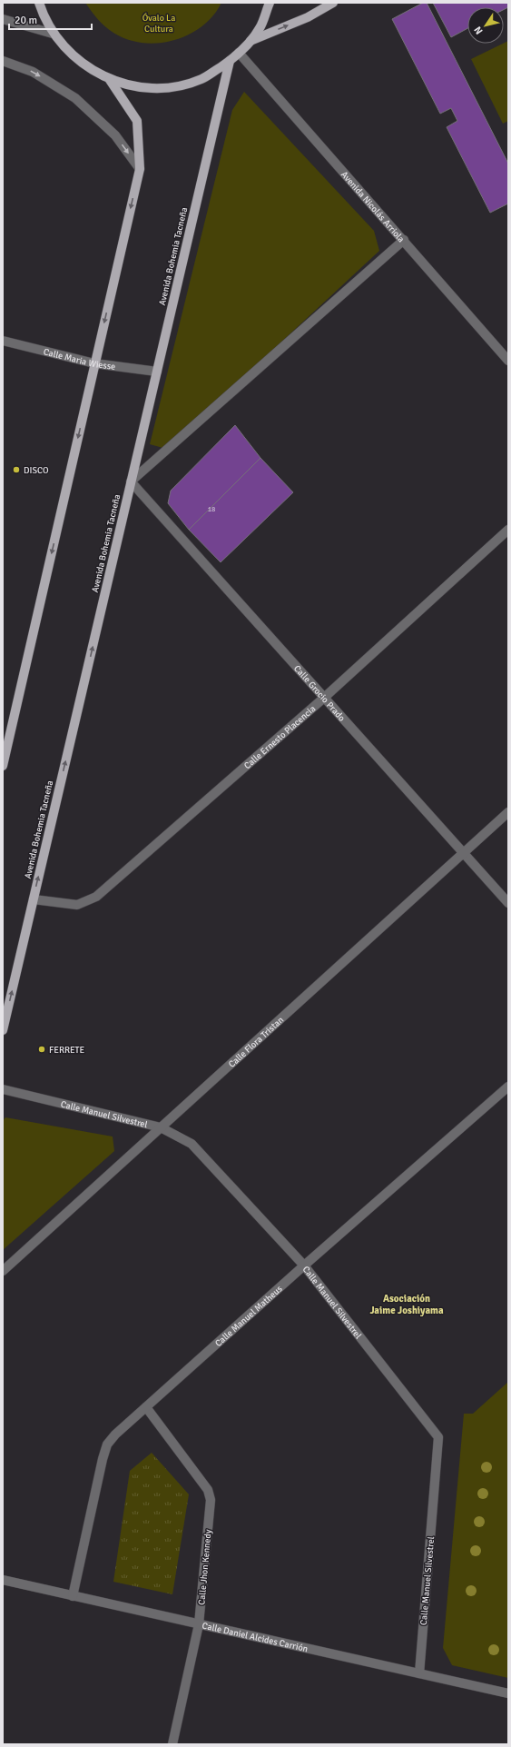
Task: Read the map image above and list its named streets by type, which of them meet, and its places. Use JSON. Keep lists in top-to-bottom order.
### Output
{
  "streets": {
    "main road": ["Avenida Bohemia Tacneña"],
    "street": [
      "Avenida Nicolás Arriola",
      "Calle Maria Wiesse",
      "Calle Grocio Prado",
      "Calle Ernesto Placencia",
      "Calle Flora Tristan",
      "Calle Manuel Silvestrel",
      "Calle Manuel Matheus",
      "Calle Jhon Kennedy",
      "Calle Daniel Alcides Carrión"
    ]
  },
  "crossings": [
    ["Avenida Bohemia Tacneña", "Calle Maria Wiesse"],
    ["Avenida Bohemia Tacneña", "Calle Grocio Prado"],
    ["Avenida Bohemia Tacneña", "Calle Ernesto Placencia"],
    ["Calle Grocio Prado", "Calle Ernesto Placencia"],
    ["Calle Grocio Prado", "Calle Flora Tristan"],
    ["Calle Flora Tristan", "Calle Manuel Silvestrel"],
    ["Calle Manuel Silvestrel", "Calle Manuel Matheus"],
    ["Calle Manuel Silvestrel", "Calle Daniel Alcides Carrión"],
    ["Calle Manuel Matheus", "Calle Jhon Kennedy"],
    ["Calle Manuel Matheus", "Calle Daniel Alcides Carrión"],
    ["Calle Jhon Kennedy", "Calle Daniel Alcides Carrión"]
  ],
  "districts": ["Asociación Jaime Joshiyama"],
  "parks": ["Óvalo La Cultura"],
  "places": ["DISCO", "FERRETE"],
  "house_numbers": ["18"],
  "scale_bar": "20 m",
  "north": "bottom left"
}
